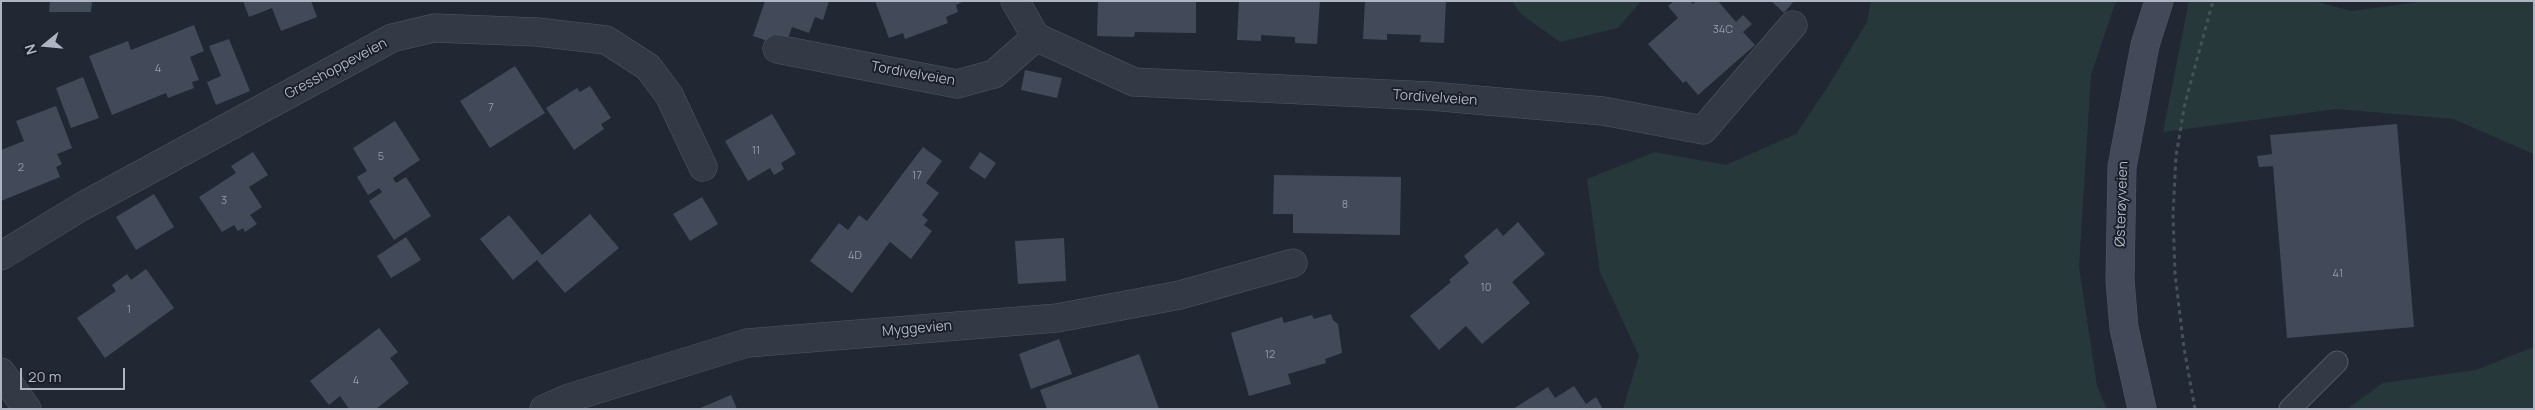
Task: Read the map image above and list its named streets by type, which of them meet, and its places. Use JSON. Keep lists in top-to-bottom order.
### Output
{
  "streets": {
    "main road": ["Østerøyveien"],
    "street": ["Gresshoppeveien", "Tordivelveien", "Myggevien"]
  },
  "house_numbers": [
    "34C",
    "4",
    "7",
    "11",
    "5",
    "2",
    "17",
    "3",
    "8",
    "4D",
    "41",
    "10",
    "1",
    "12",
    "4"
  ],
  "scale_bar": "20 m",
  "north": "left"
}
